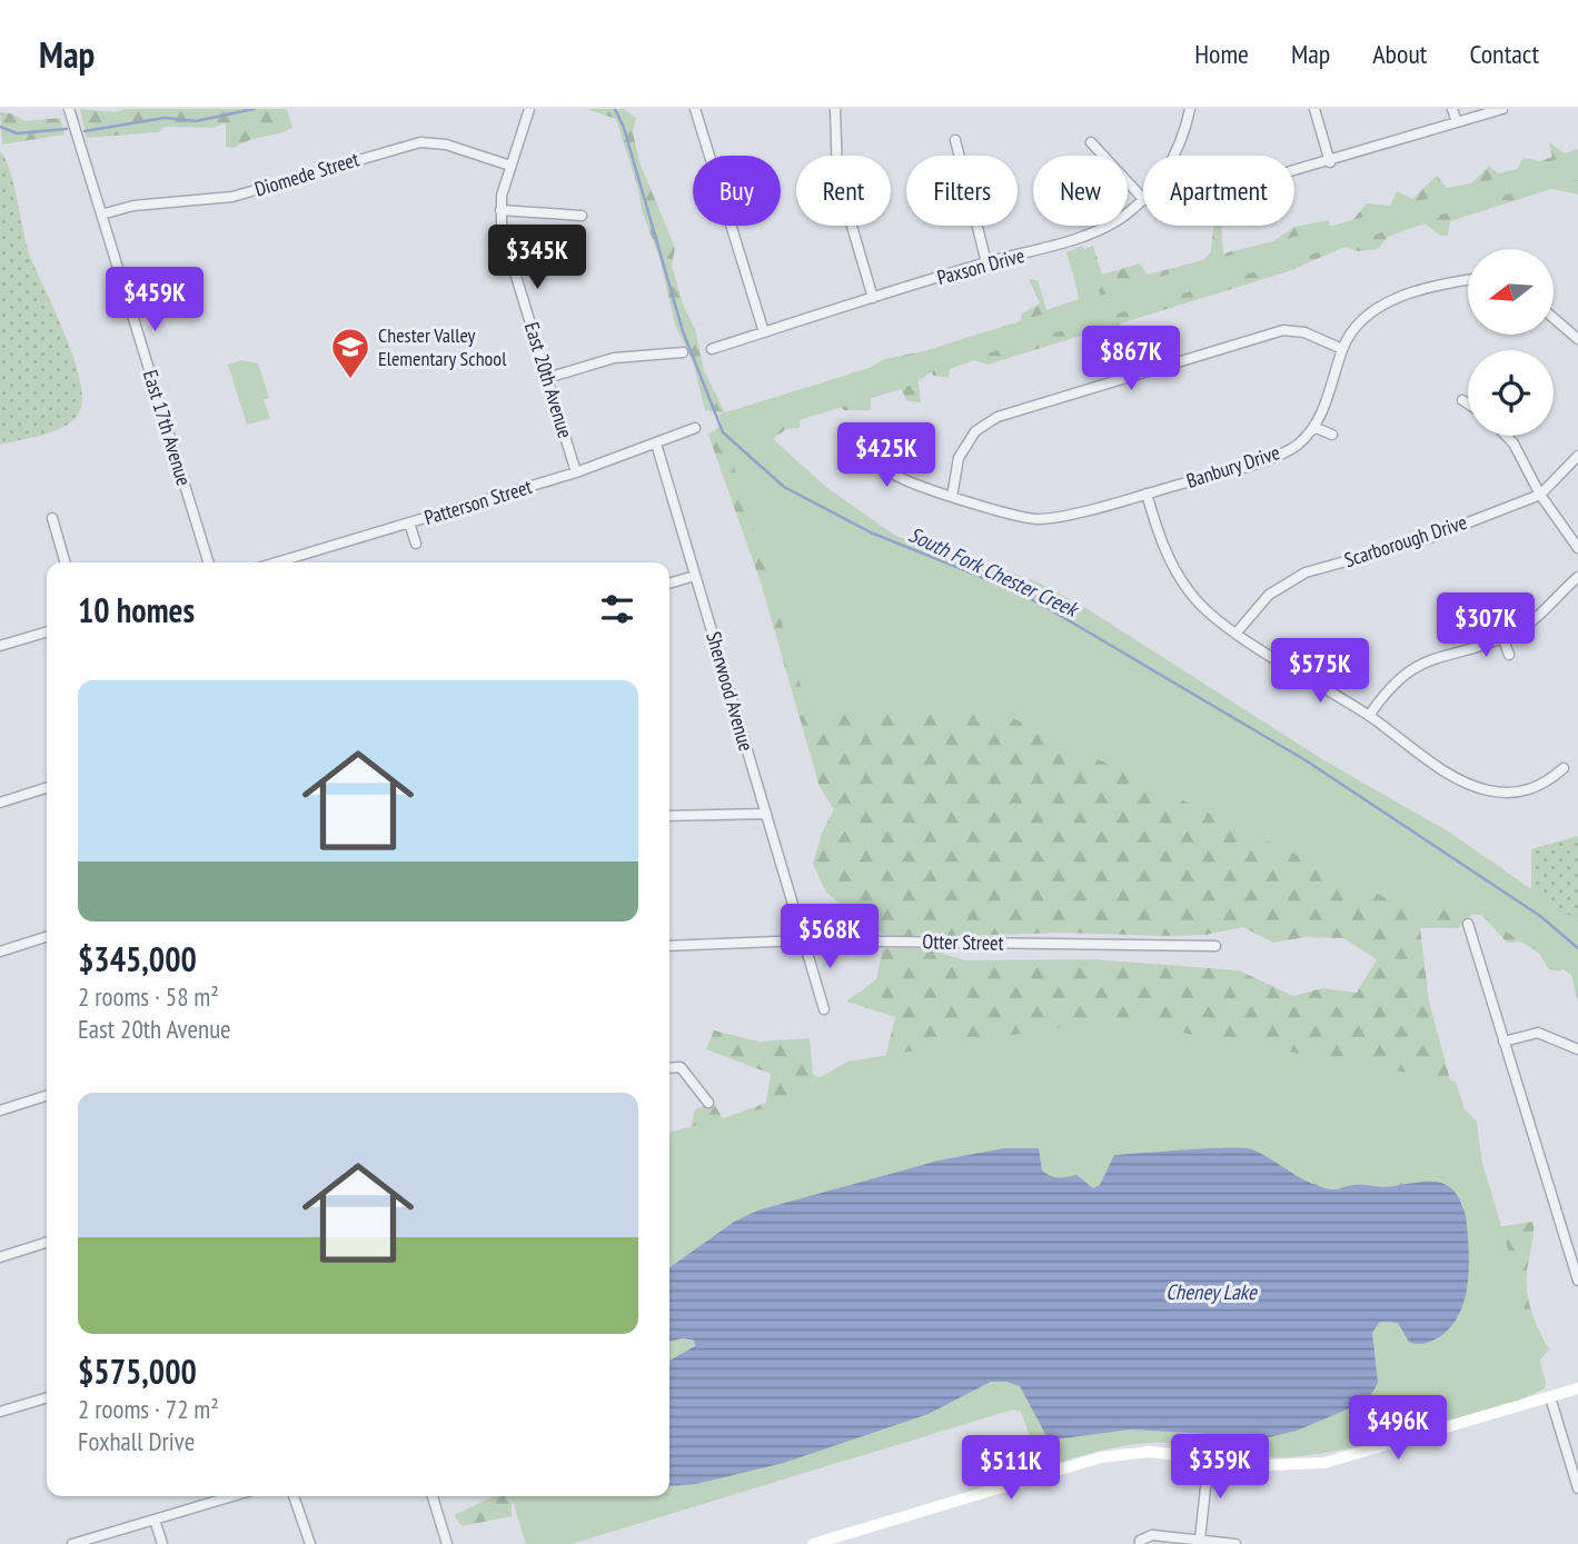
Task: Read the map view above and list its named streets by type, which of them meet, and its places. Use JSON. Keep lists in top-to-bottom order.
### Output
{
  "streets": {
    "street": [
      "Diomede Street",
      "Paxson Drive",
      "East 20th Avenue",
      "East 17th Avenue",
      "Banbury Drive",
      "Patterson Street",
      "Scarborough Drive",
      "Sherwood Avenue",
      "Otter Street"
    ]
  },
  "crossings": [
    ["Diomede Street", "East 20th Avenue"],
    ["Diomede Street", "East 17th Avenue"],
    ["East 20th Avenue", "Patterson Street"],
    ["Patterson Street", "Sherwood Avenue"],
    ["Sherwood Avenue", "Otter Street"]
  ],
  "water": ["South Fork Chester Creek", "Cheney Lake"],
  "places": {
    "school or university": ["Chester Valley Elementary School"]
  },
  "north": "left",
  "page": {
    "header": "Map",
    "nav": [
      "Home",
      "Map",
      "About",
      "Contact"
    ],
    "chip": [
      "Buy",
      "Rent",
      "Filters",
      "New",
      "Apartment"
    ],
    "price": [
      "$345K",
      "$459K",
      "$867K",
      "$425K",
      "$307K",
      "$575K",
      "$568K",
      "$496K",
      "$359K",
      "$511K"
    ],
    "heading": "10 homes",
    "list": [
      {
        "name": "$345,000",
        "note": "2 rooms · 58 m² · East 20th Avenue"
      },
      {
        "name": "$575,000",
        "note": "2 rooms · 72 m² · Foxhall Drive"
      }
    ]
  }
}
